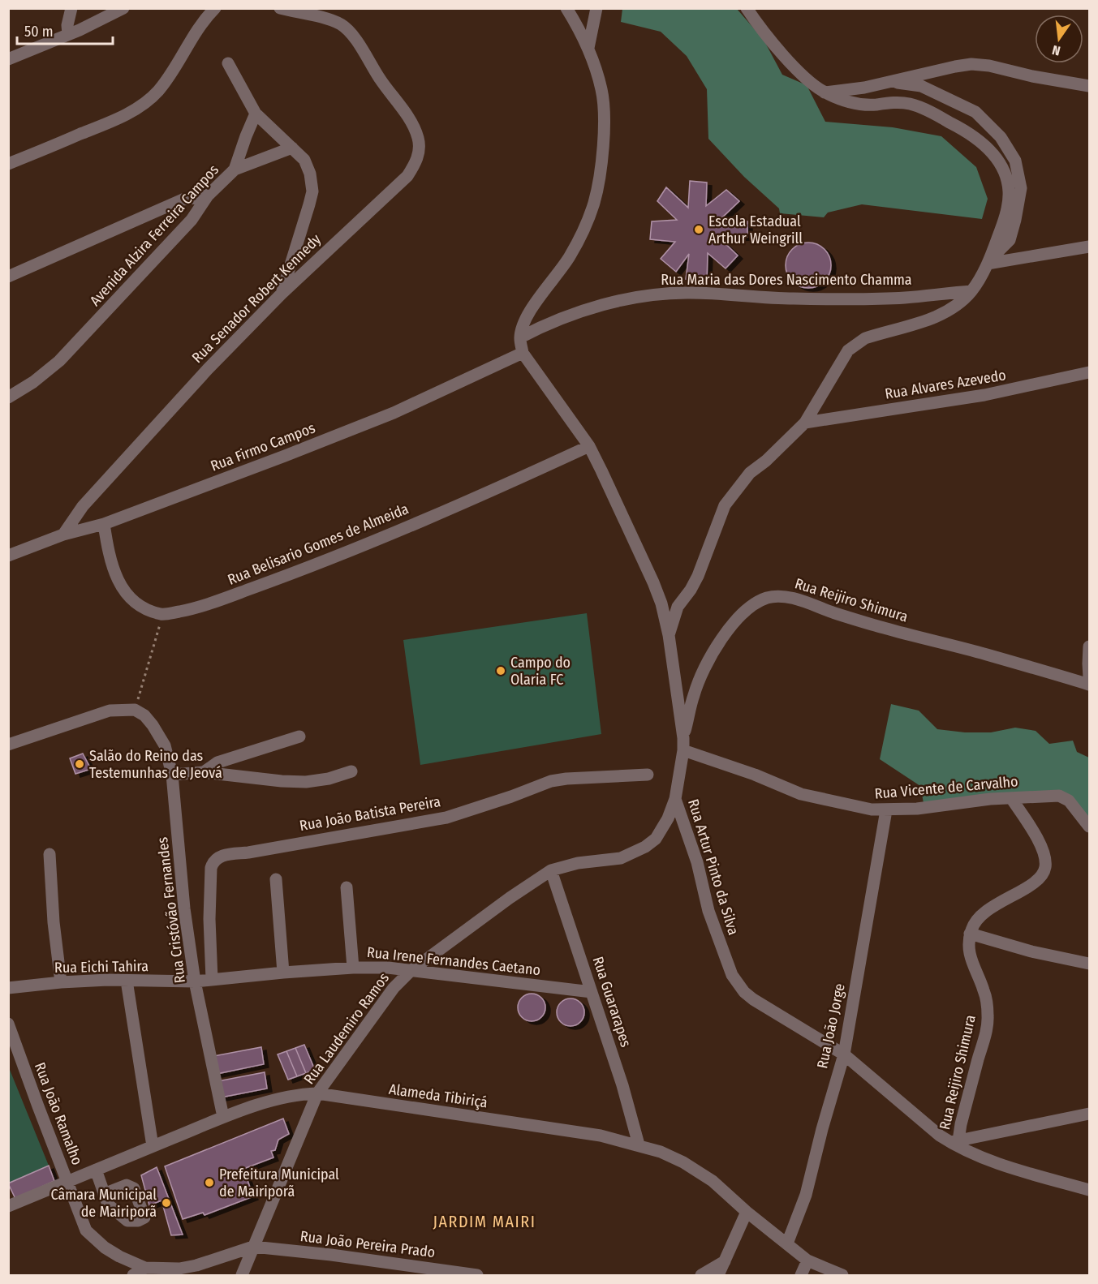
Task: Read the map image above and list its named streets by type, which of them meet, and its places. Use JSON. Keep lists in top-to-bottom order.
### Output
{
  "streets": {
    "street": [
      "Avenida Alzira Ferreira Campos",
      "Rua Maria das Dores Nascimento Chamma",
      "Rua Senador Robert Kennedy",
      "Rua Alvares Azevedo",
      "Rua Firmo Campos",
      "Rua Belisario Gomes de Almeida",
      "Rua Reijiro Shimura",
      "Rua Vicente de Carvalho",
      "Rua João Batista Pereira",
      "Rua Artur Pinto da Silva",
      "Rua Cristóvão Fernandes",
      "Rua Irene Fernandes Caetano",
      "Rua Eichi Tahira",
      "Rua Guararapes",
      "Rua João Jorge",
      "Rua Laudemiro Ramos",
      "Alameda Tibiriçá",
      "Rua João Ramalho",
      "Rua João Pereira Prado"
    ]
  },
  "crossings": [
    ["Rua Senador Robert Kennedy", "Rua Firmo Campos"],
    ["Rua Firmo Campos", "Rua Artur Pinto da Silva"],
    ["Rua Belisario Gomes de Almeida", "Rua Artur Pinto da Silva"],
    ["Rua Reijiro Shimura", "Rua Vicente de Carvalho"],
    ["Rua Reijiro Shimura", "Rua Artur Pinto da Silva"],
    ["Rua Vicente de Carvalho", "Rua Artur Pinto da Silva"],
    ["Rua Vicente de Carvalho", "Rua João Jorge"],
    ["Rua João Batista Pereira", "Rua Irene Fernandes Caetano"],
    ["Rua Artur Pinto da Silva", "Rua João Jorge"],
    ["Rua Artur Pinto da Silva", "Rua Laudemiro Ramos"],
    ["Rua Cristóvão Fernandes", "Rua Irene Fernandes Caetano"],
    ["Rua Cristóvão Fernandes", "Rua Eichi Tahira"],
    ["Rua Cristóvão Fernandes", "Alameda Tibiriçá"],
    ["Rua Irene Fernandes Caetano", "Rua Eichi Tahira"],
    ["Rua Irene Fernandes Caetano", "Rua Guararapes"],
    ["Rua Irene Fernandes Caetano", "Rua Laudemiro Ramos"],
    ["Rua Guararapes", "Rua Laudemiro Ramos"],
    ["Rua Guararapes", "Alameda Tibiriçá"],
    ["Rua João Jorge", "Alameda Tibiriçá"],
    ["Rua Laudemiro Ramos", "Alameda Tibiriçá"],
    ["Rua Laudemiro Ramos", "Rua João Pereira Prado"],
    ["Alameda Tibiriçá", "Rua João Ramalho"]
  ],
  "districts": ["JARDIM MAIRI"],
  "places": [
    "Escola Estadual Arthur Weingrill",
    "Campo do Olaria FC",
    "Salão do Reino das Testemunhas de Jeová",
    "Prefeitura Municipal de Mairiporã",
    "Câmara Municipal de Mairiporã"
  ],
  "scale_bar": "50 m",
  "north": "bottom"
}
